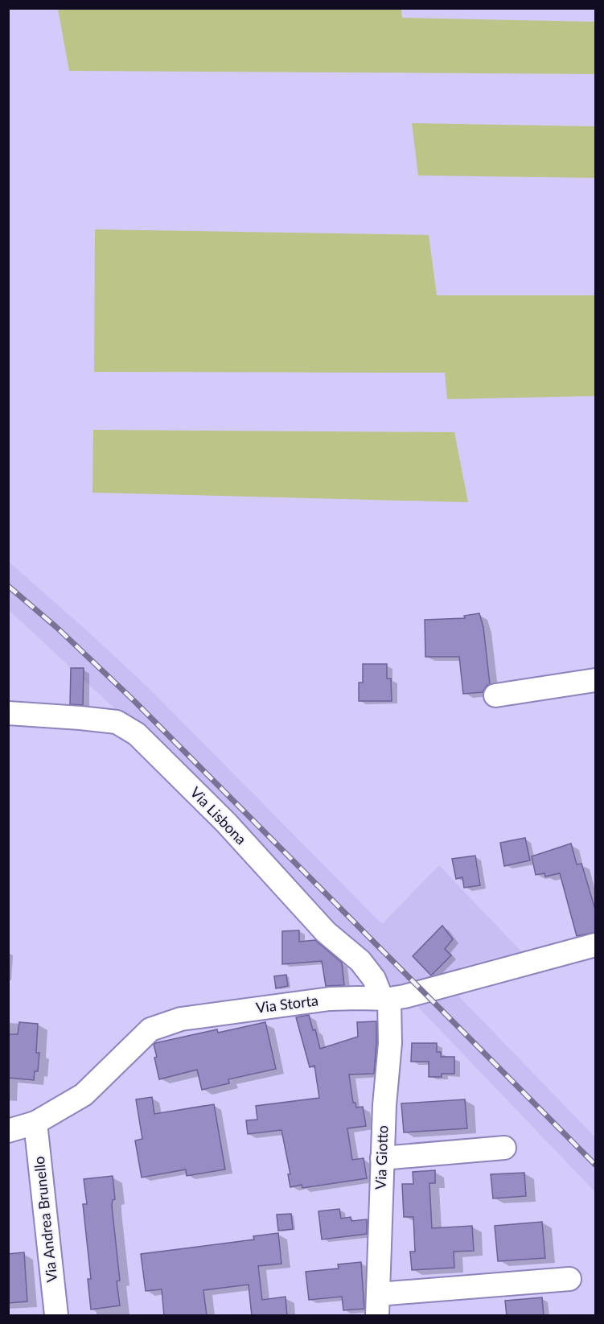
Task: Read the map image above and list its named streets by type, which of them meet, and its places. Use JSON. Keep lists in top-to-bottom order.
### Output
{
  "streets": {
    "street": [
      "Via Lisbona",
      "Via Storta",
      "Via Giotto",
      "Via Andrea Brunello"
    ]
  },
  "crossings": [
    ["Via Lisbona", "Via Storta"],
    ["Via Lisbona", "Via Giotto"],
    ["Via Storta", "Via Giotto"],
    ["Via Storta", "Via Andrea Brunello"]
  ]
}
